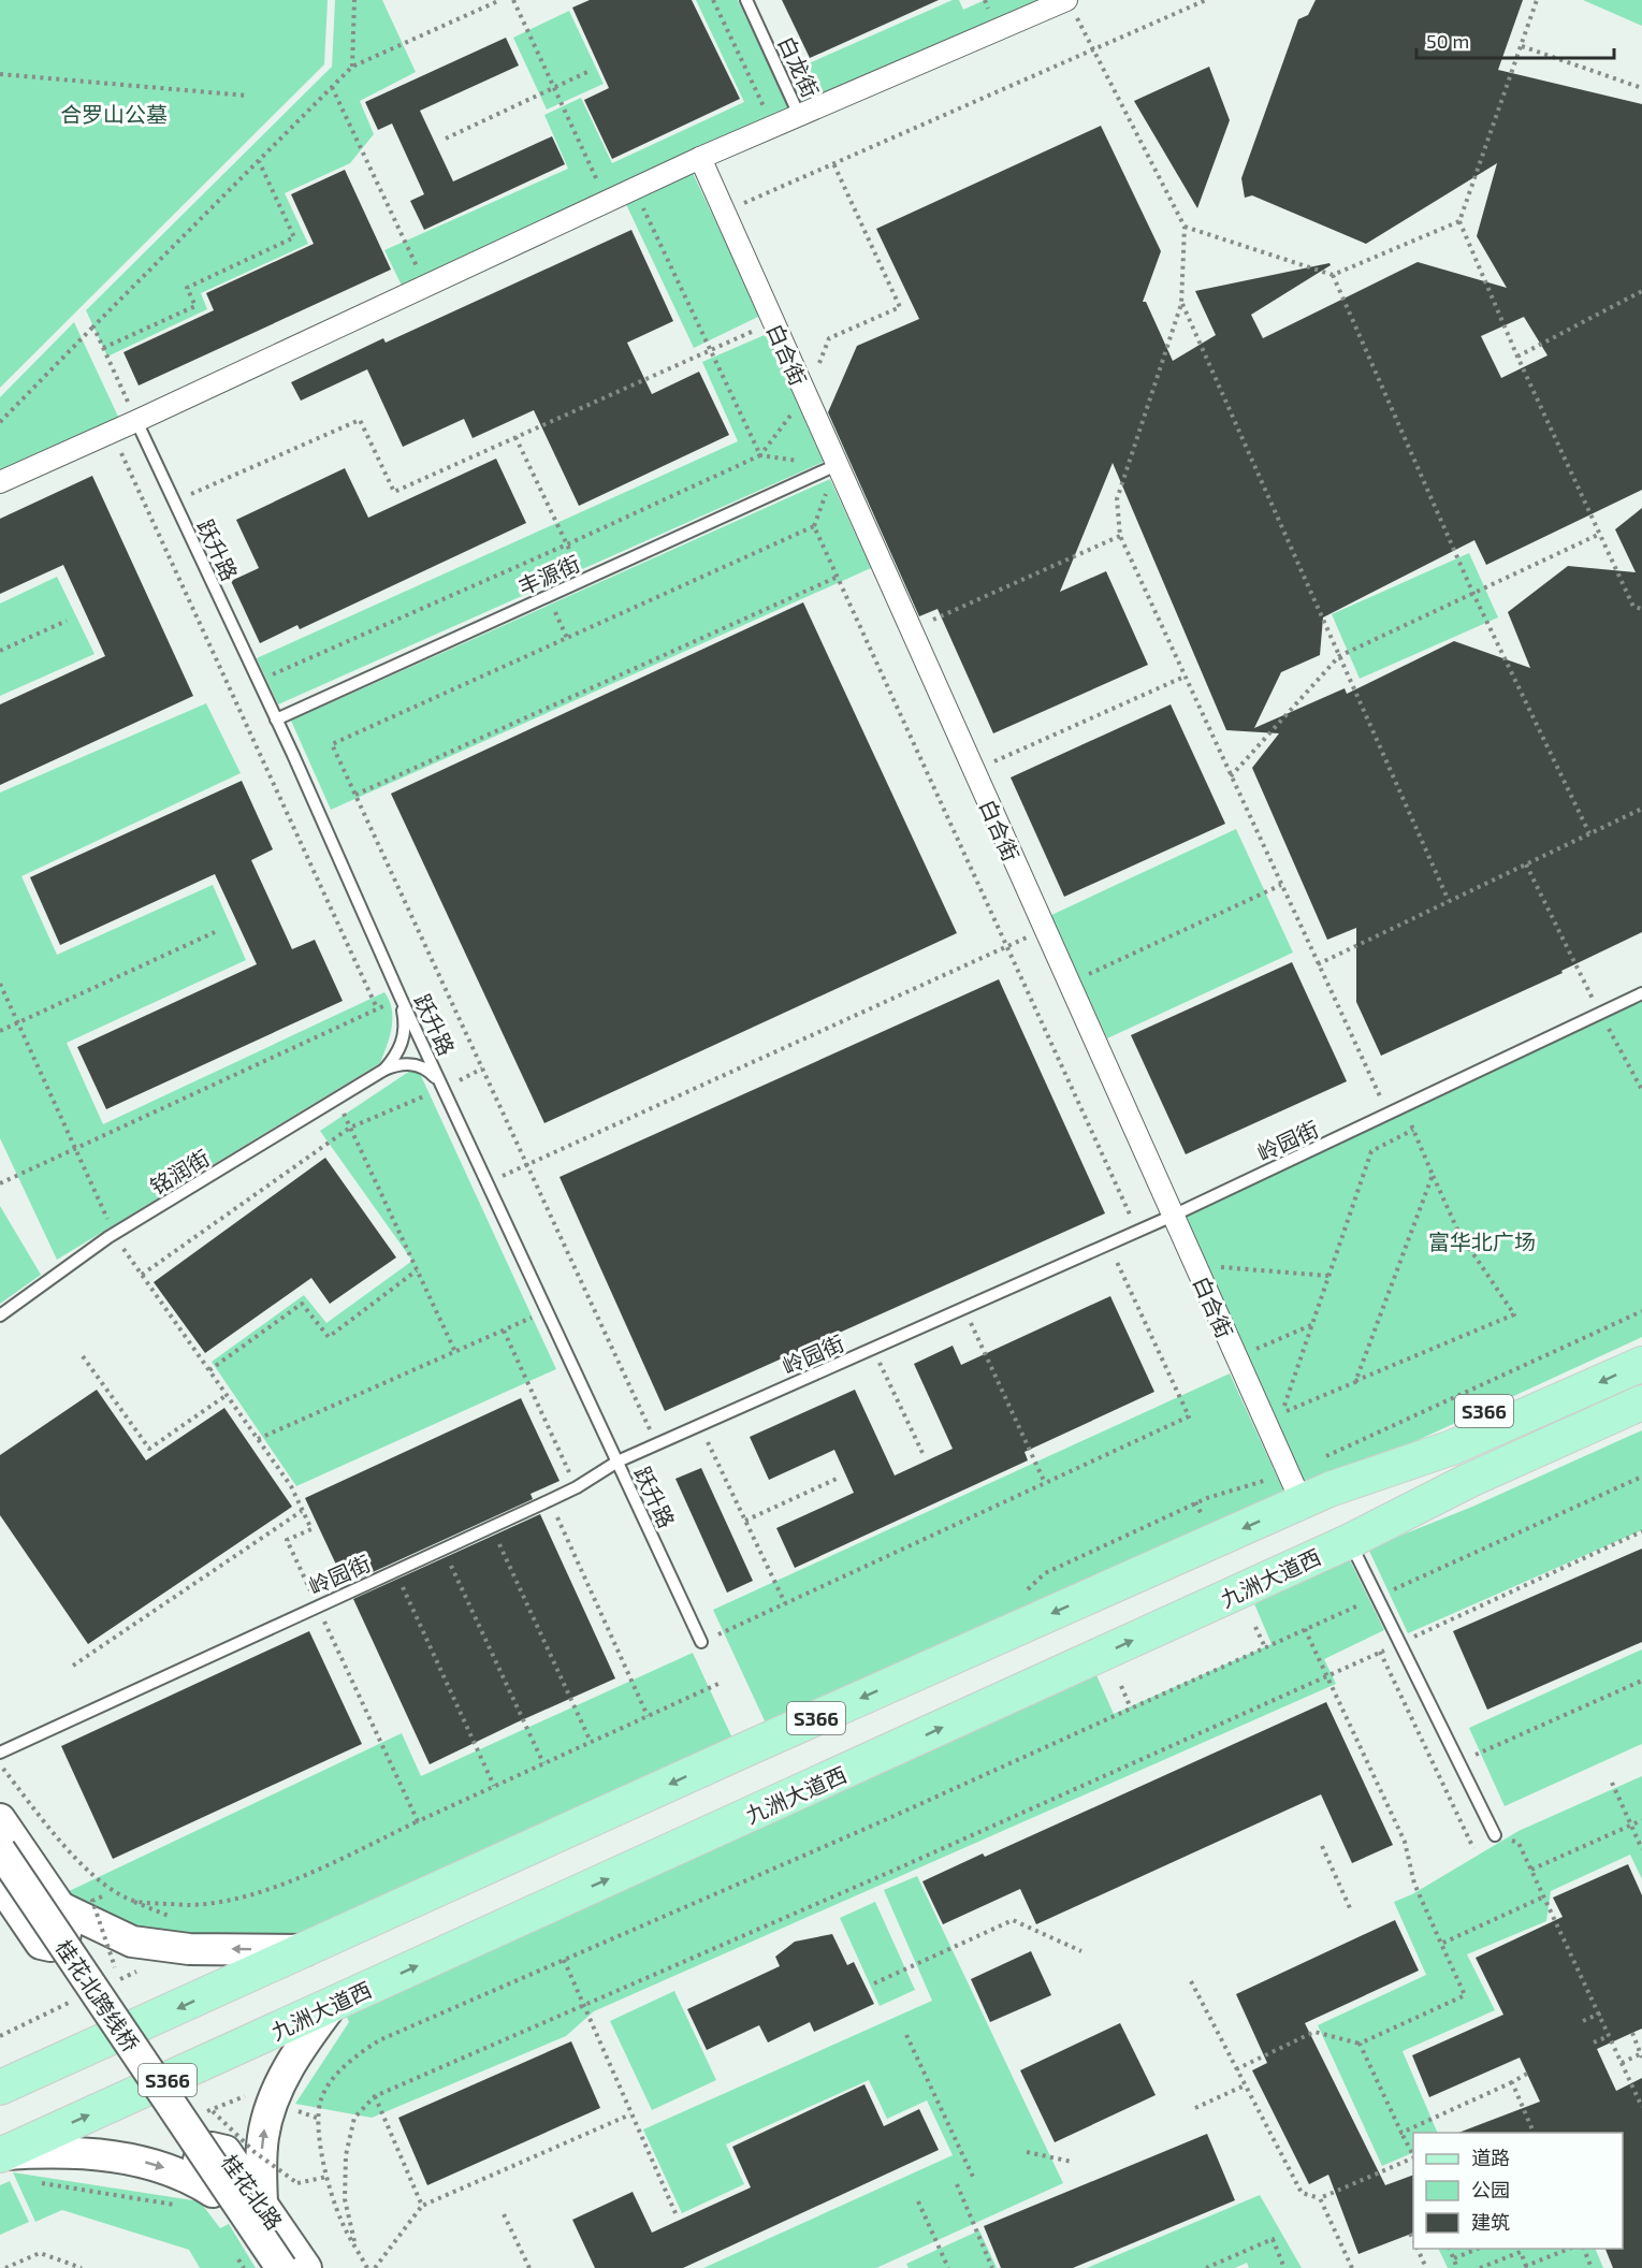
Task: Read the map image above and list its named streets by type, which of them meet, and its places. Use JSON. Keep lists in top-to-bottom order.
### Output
{
  "streets": {
    "main road": [
      "S366",
      "九洲大道西",
      "桂花北跨线桥",
      "桂花北路"
    ],
    "street": ["白合街"],
    "lane": [
      "白龙街",
      "跃升路",
      "丰源街",
      "岭园街",
      "铭润街"
    ]
  },
  "crossings": [
    ["白合街", "丰源街"],
    ["白合街", "岭园街"],
    ["白合街", "S366"],
    ["跃升路", "丰源街"],
    ["跃升路", "岭园街"],
    ["跃升路", "铭润街"],
    ["S366", "九洲大道西"]
  ],
  "parks": ["合罗山公墓", "富华北广场"],
  "legend": ["道路", "公园", "建筑"],
  "scale_bar": "50 m"
}
